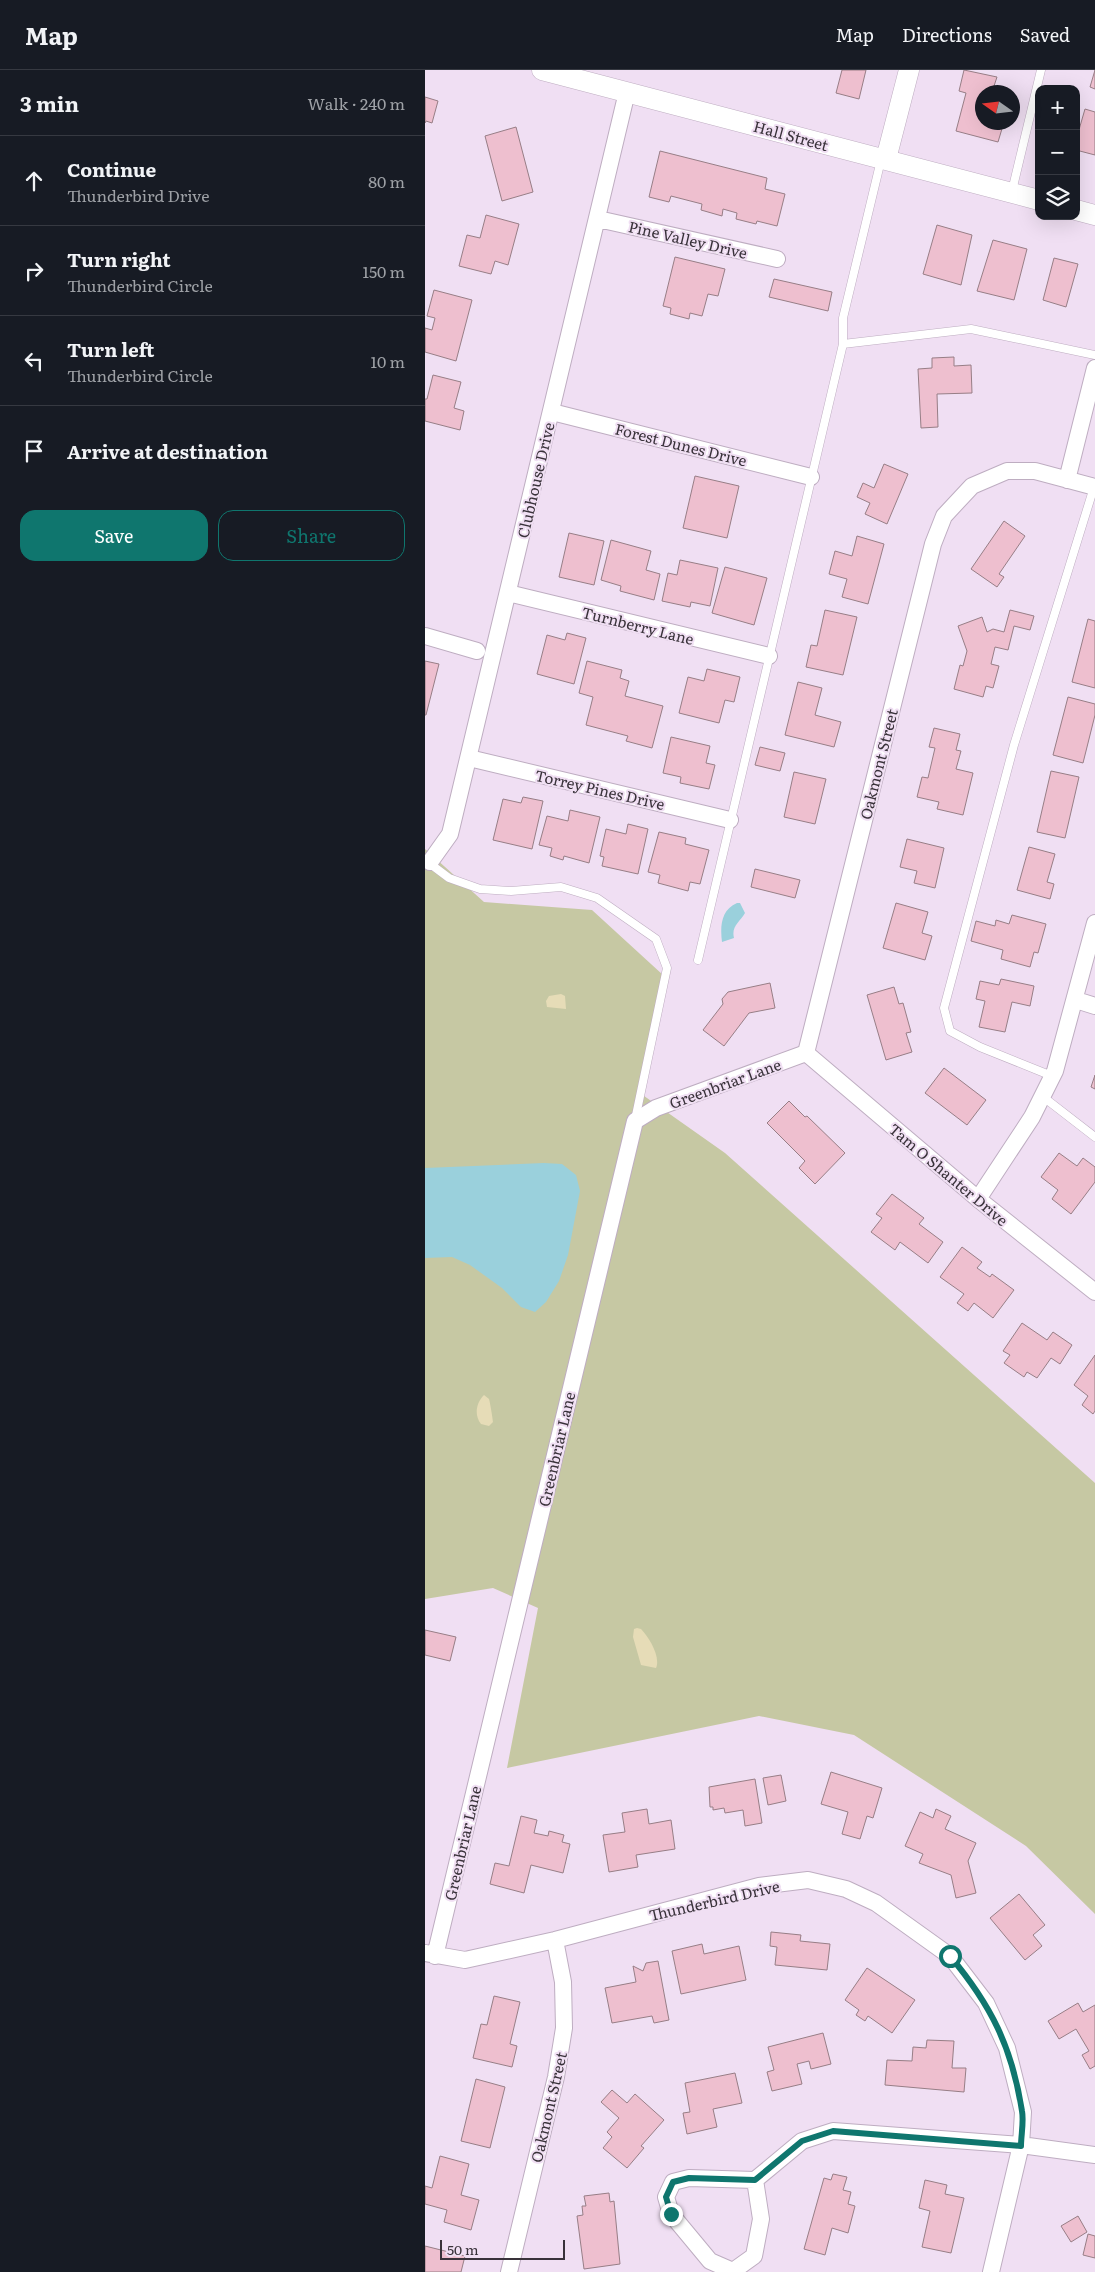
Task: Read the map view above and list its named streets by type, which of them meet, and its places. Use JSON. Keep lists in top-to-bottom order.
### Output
{
  "streets": {
    "street": [
      "Hall Street",
      "Pine Valley Drive",
      "Forest Dunes Drive",
      "Clubhouse Drive",
      "Turnberry Lane",
      "Oakmont Street",
      "Torrey Pines Drive",
      "Greenbriar Lane",
      "Tam O Shanter Drive",
      "Thunderbird Drive"
    ]
  },
  "crossings": [
    ["Hall Street", "Clubhouse Drive"],
    ["Pine Valley Drive", "Clubhouse Drive"],
    ["Forest Dunes Drive", "Clubhouse Drive"],
    ["Clubhouse Drive", "Turnberry Lane"],
    ["Clubhouse Drive", "Torrey Pines Drive"],
    ["Oakmont Street", "Greenbriar Lane"],
    ["Oakmont Street", "Tam O Shanter Drive"],
    ["Oakmont Street", "Thunderbird Drive"],
    ["Greenbriar Lane", "Tam O Shanter Drive"],
    ["Greenbriar Lane", "Thunderbird Drive"]
  ],
  "scale_bar": "50 m",
  "north": "left",
  "page": {
    "header": "Map",
    "nav": ["Map", "Directions", "Saved"],
    "heading": ["3 min", "Walk · 240 m"],
    "map_buttons": ["+", "−"],
    "list": [
      ["Continue", "Thunderbird Drive", "80 m"],
      ["Turn right", "Thunderbird Circle", "150 m"],
      ["Turn left", "Thunderbird Circle", "10 m"],
      "Arrive at destination"
    ],
    "buttons": ["Save", "Share"],
    "scale": "50 m"
  }
}
